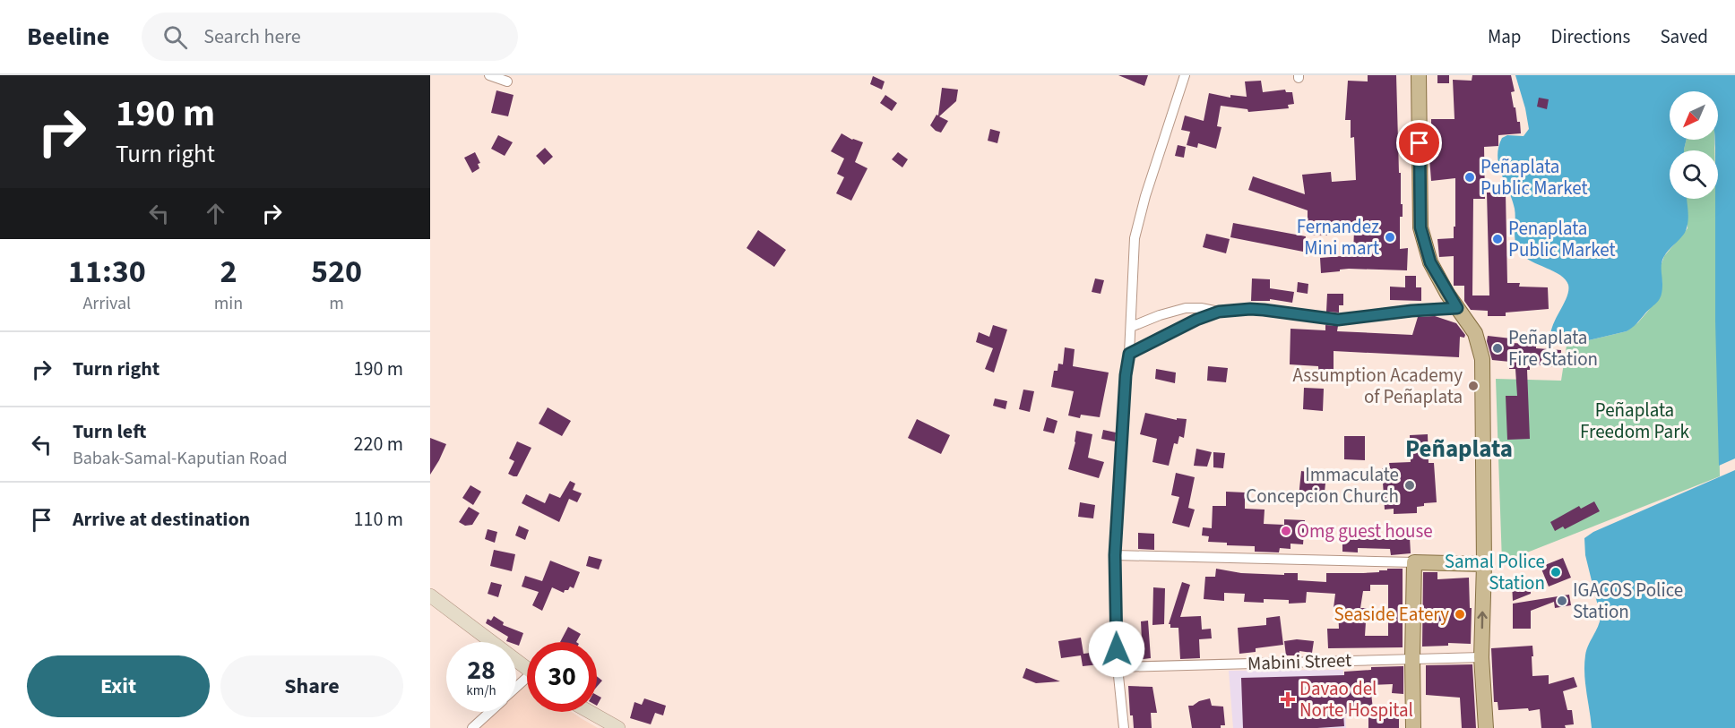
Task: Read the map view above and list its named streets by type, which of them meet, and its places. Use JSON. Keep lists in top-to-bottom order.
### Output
{
  "streets": {
    "street": ["Mabini Street"]
  },
  "districts": ["Peñaplata"],
  "parks": ["Peñaplata Freedom Park"],
  "places": {
    "other": [
      "Peñaplata Public Market",
      "Fernandez Mini mart",
      "Penaplata Public Market",
      "Peñaplata Fire Station",
      "Assumption Academy of Peñaplata",
      "Immaculate Concepcion Church",
      "Omg guest house",
      "Samal Police Station",
      "IGACOS Police Station",
      "Seaside Eatery"
    ],
    "health": ["Davao del Norte Hospital"]
  },
  "north": "bottom left",
  "page": {
    "header": "Beeline",
    "search": "Search here",
    "nav": ["Map", "Directions", "Saved"],
    "turn": ["190 m", "Turn right"],
    "eta": [
      "11:30",
      "Arrival",
      "2",
      "min",
      "520",
      "m"
    ],
    "list": [
      {
        "name": "Turn right",
        "value": "190 m"
      },
      {
        "name": "Turn left",
        "note": "Babak-Samal-Kaputian Road",
        "value": "220 m"
      },
      {
        "name": "Arrive at destination",
        "value": "110 m"
      }
    ],
    "speed": "28 km/h",
    "limit": "30",
    "buttons": ["Exit", "Share"]
  }
}
